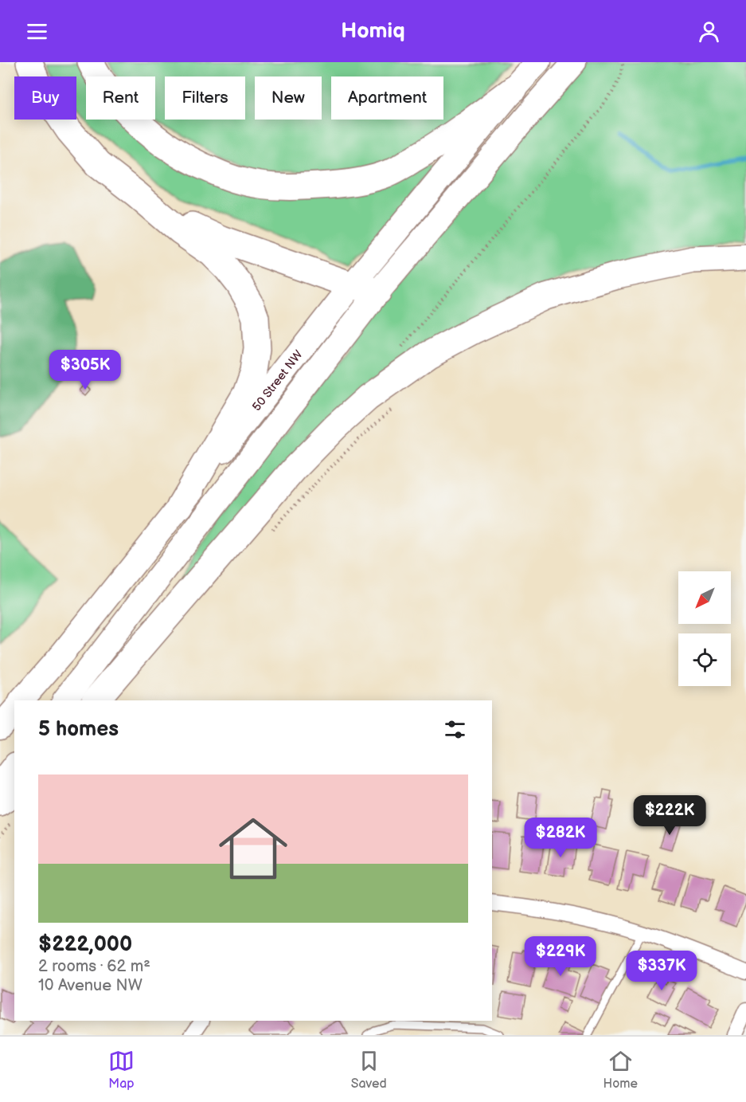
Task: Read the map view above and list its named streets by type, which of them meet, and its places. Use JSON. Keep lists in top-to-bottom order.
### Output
{
  "streets": {
    "main road": ["50 Street NW"]
  },
  "north": "bottom left",
  "page": {
    "header": "Homiq",
    "chip": [
      "Buy",
      "Rent",
      "Filters",
      "New",
      "Apartment"
    ],
    "price": [
      "$305K",
      "$222K",
      "$282K",
      "$229K",
      "$337K"
    ],
    "heading": "5 homes",
    "list": [
      {
        "name": "$222,000",
        "note": "2 rooms · 62 m² · 10 Avenue NW"
      }
    ],
    "tabs": ["Map", "Saved", "Home"]
  }
}
